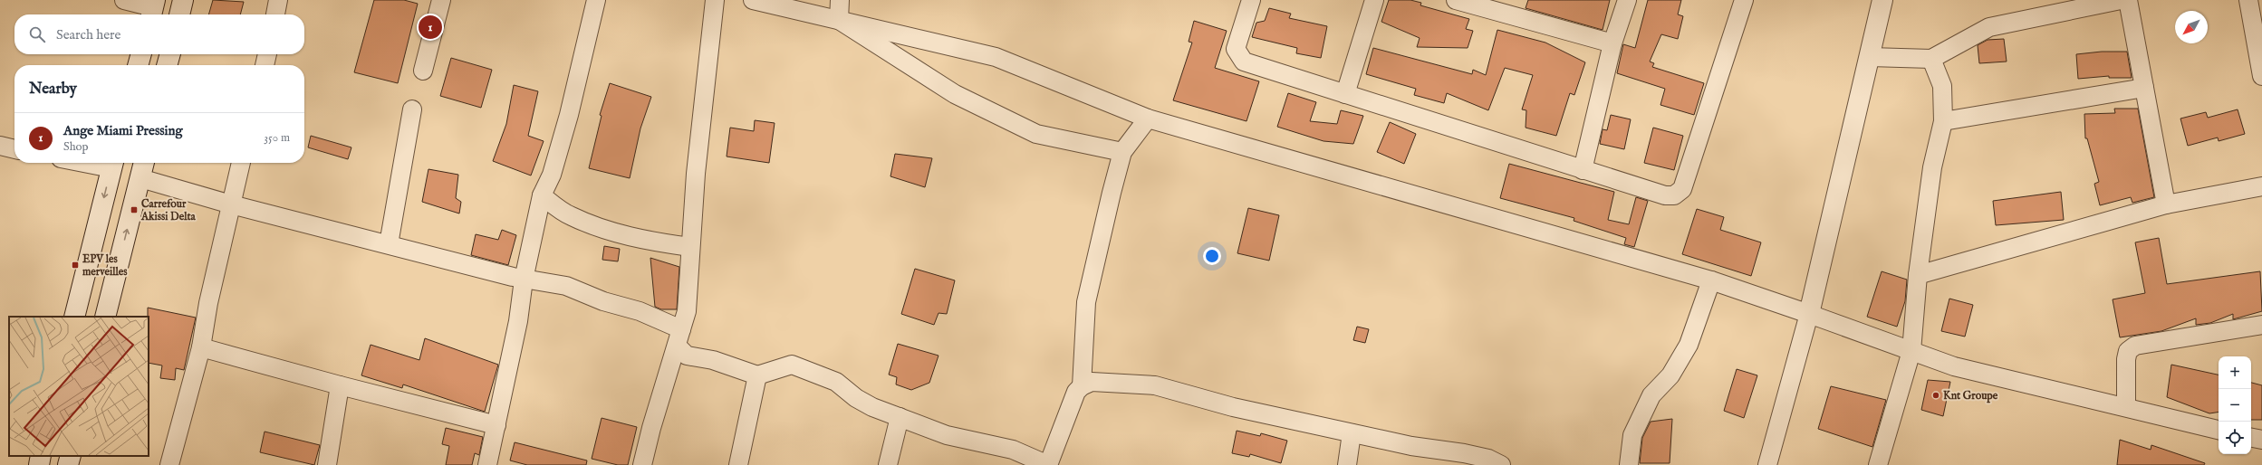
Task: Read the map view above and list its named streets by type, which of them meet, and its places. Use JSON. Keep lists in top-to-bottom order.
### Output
{
  "places": {
    "transit": ["Carrefour Akissi Delta", "EPV les merveilles"],
    "other": ["Knt Groupe"]
  },
  "north": "bottom left",
  "page": {
    "pins": "1",
    "search": "Search here",
    "heading": "Nearby",
    "list": [
      {
        "mark": "1",
        "name": "Ange Miami Pressing",
        "note": "Shop",
        "value": "350 m"
      }
    ],
    "map_buttons": ["+", "−"]
  }
}
